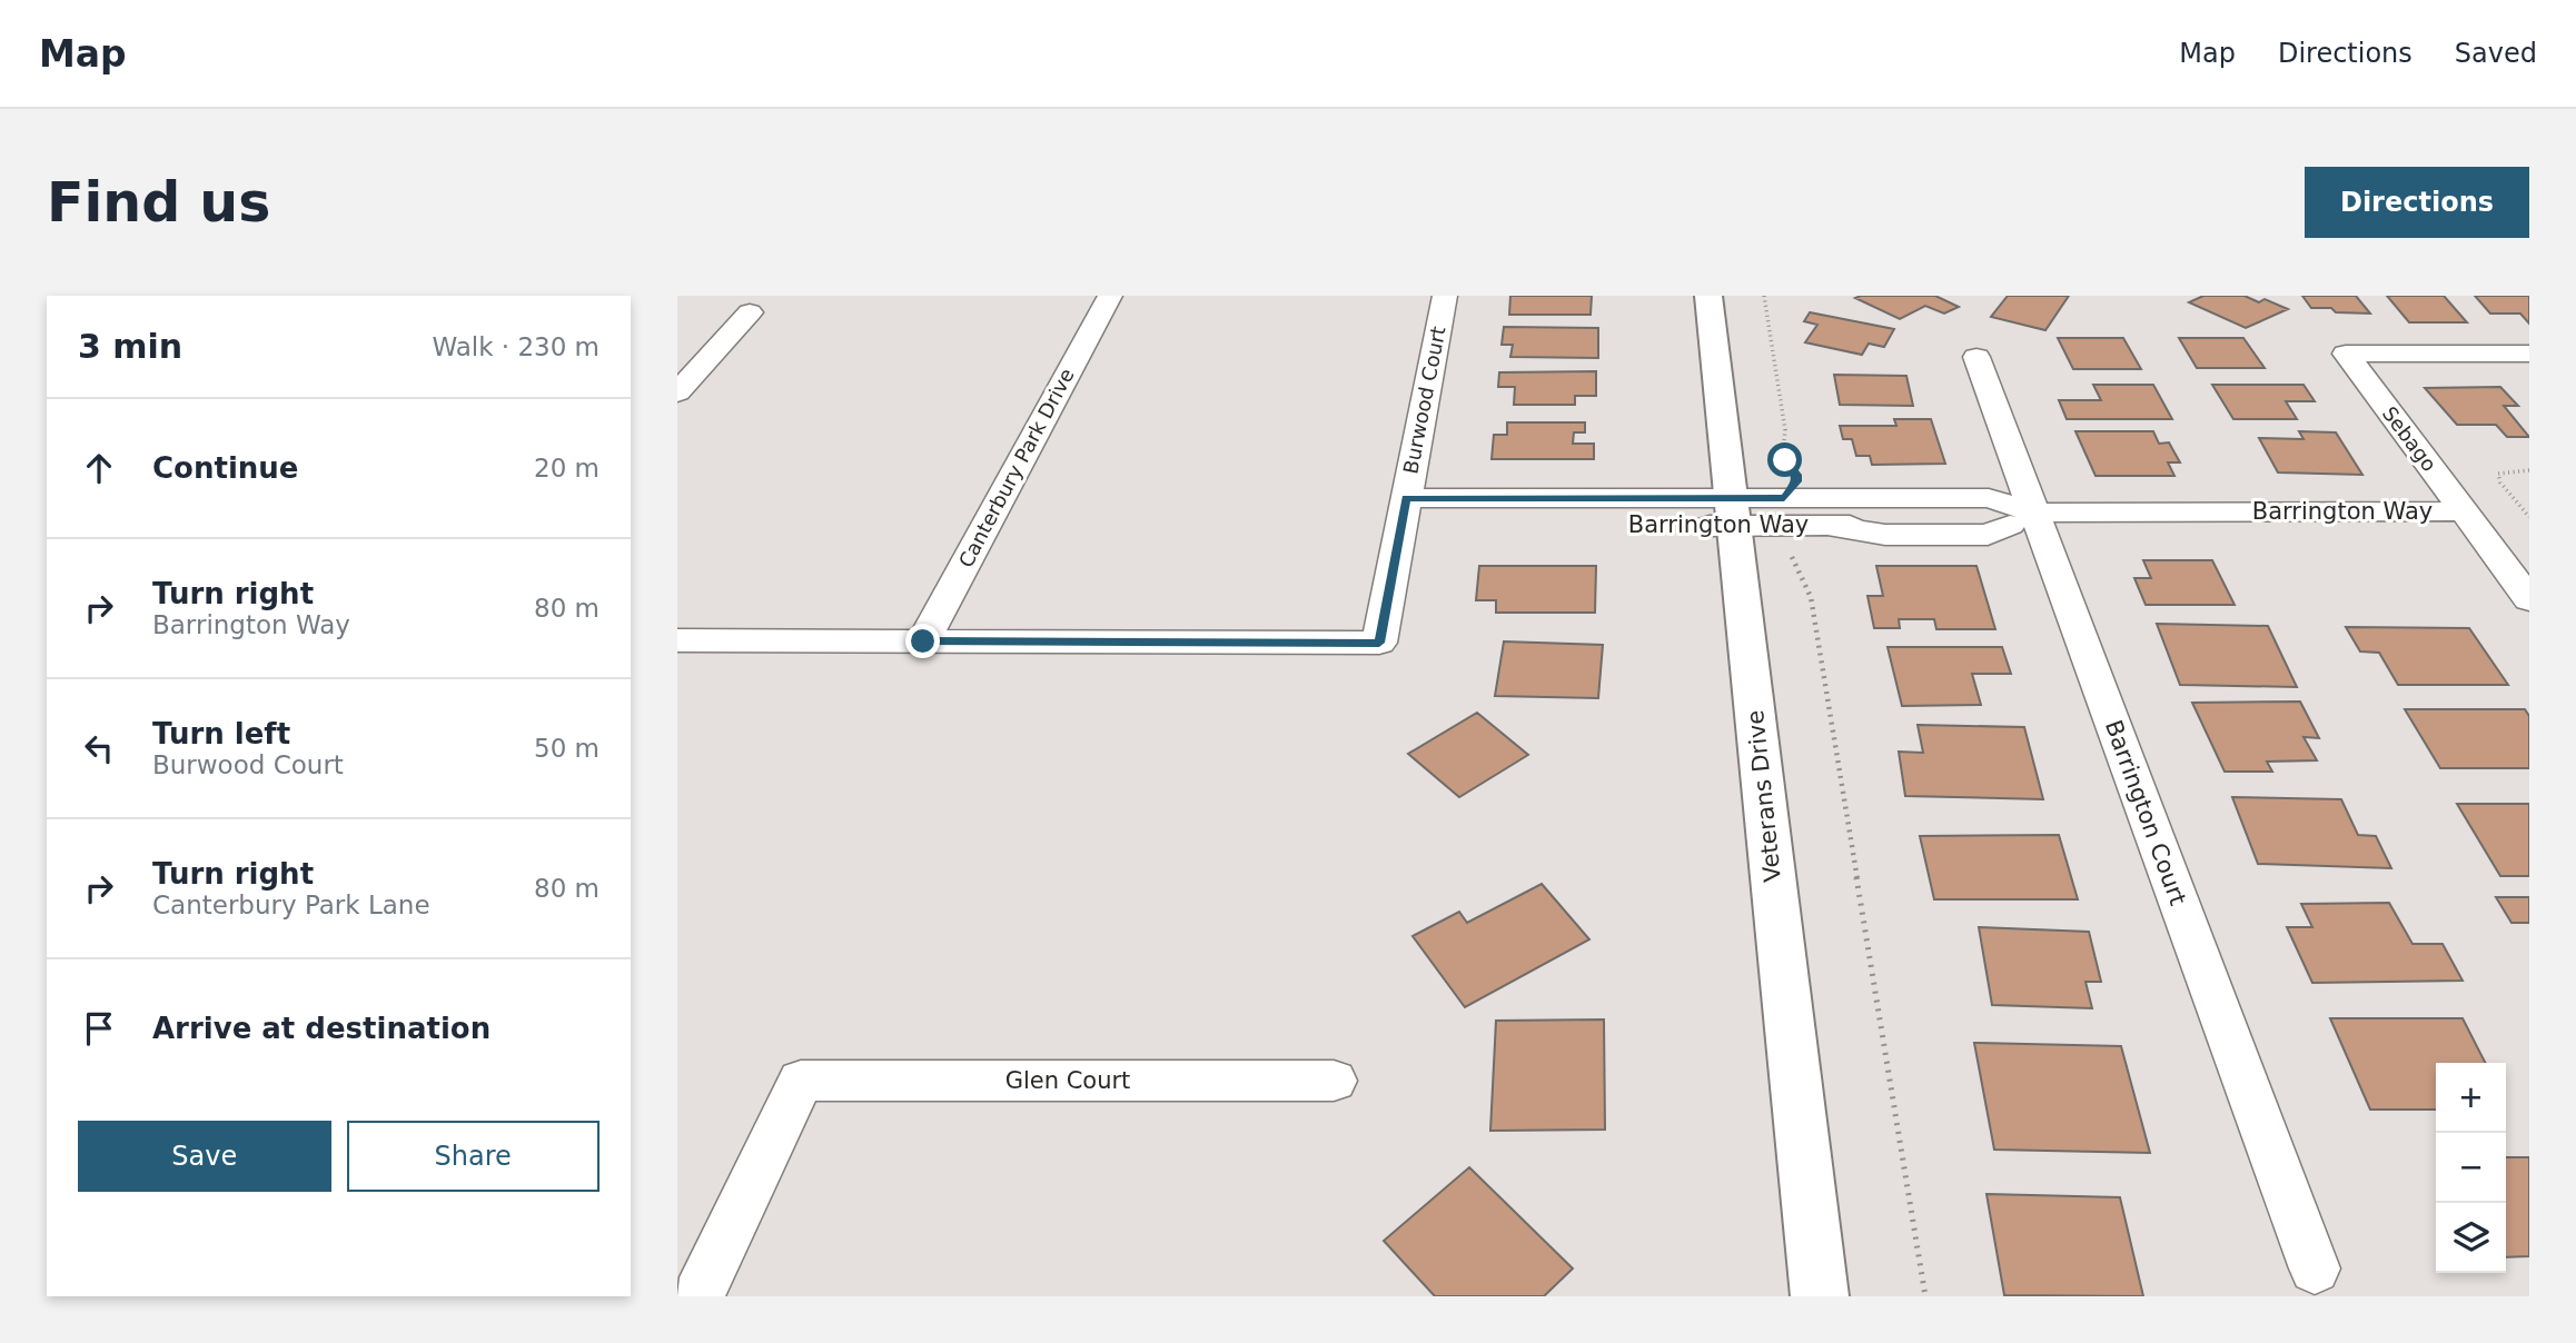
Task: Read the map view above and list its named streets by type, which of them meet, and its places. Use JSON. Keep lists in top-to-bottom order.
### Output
{
  "streets": {
    "street": [
      "Burwood Court",
      "Sebago",
      "Canterbury Park Drive",
      "Barrington Way",
      "Veterans Drive",
      "Barrington Court",
      "Glen Court"
    ]
  },
  "crossings": [
    ["Burwood Court", "Canterbury Park Drive"],
    ["Burwood Court", "Barrington Way"],
    ["Sebago", "Barrington Way"],
    ["Barrington Way", "Veterans Drive"],
    ["Barrington Way", "Barrington Court"]
  ],
  "page": {
    "header": "Map",
    "nav": ["Map", "Directions", "Saved"],
    "buttons": [
      "Directions",
      ["Save", "Share"]
    ],
    "title": "Find us",
    "heading": ["3 min", "Walk · 230 m"],
    "list": [
      ["Continue", "20 m"],
      ["Turn right", "Barrington Way", "80 m"],
      ["Turn left", "Burwood Court", "50 m"],
      ["Turn right", "Canterbury Park Lane", "80 m"],
      "Arrive at destination"
    ],
    "map_buttons": ["+", "−"]
  }
}
